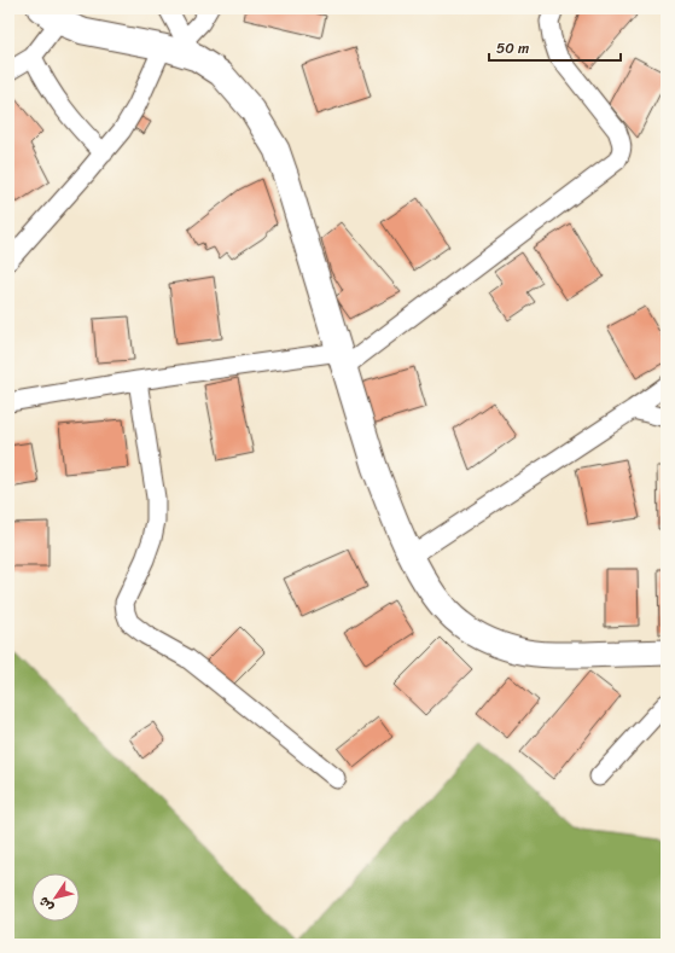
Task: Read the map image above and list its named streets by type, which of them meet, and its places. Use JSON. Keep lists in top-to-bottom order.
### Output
{
  "scale_bar": "50 m",
  "north": "bottom left"
}
